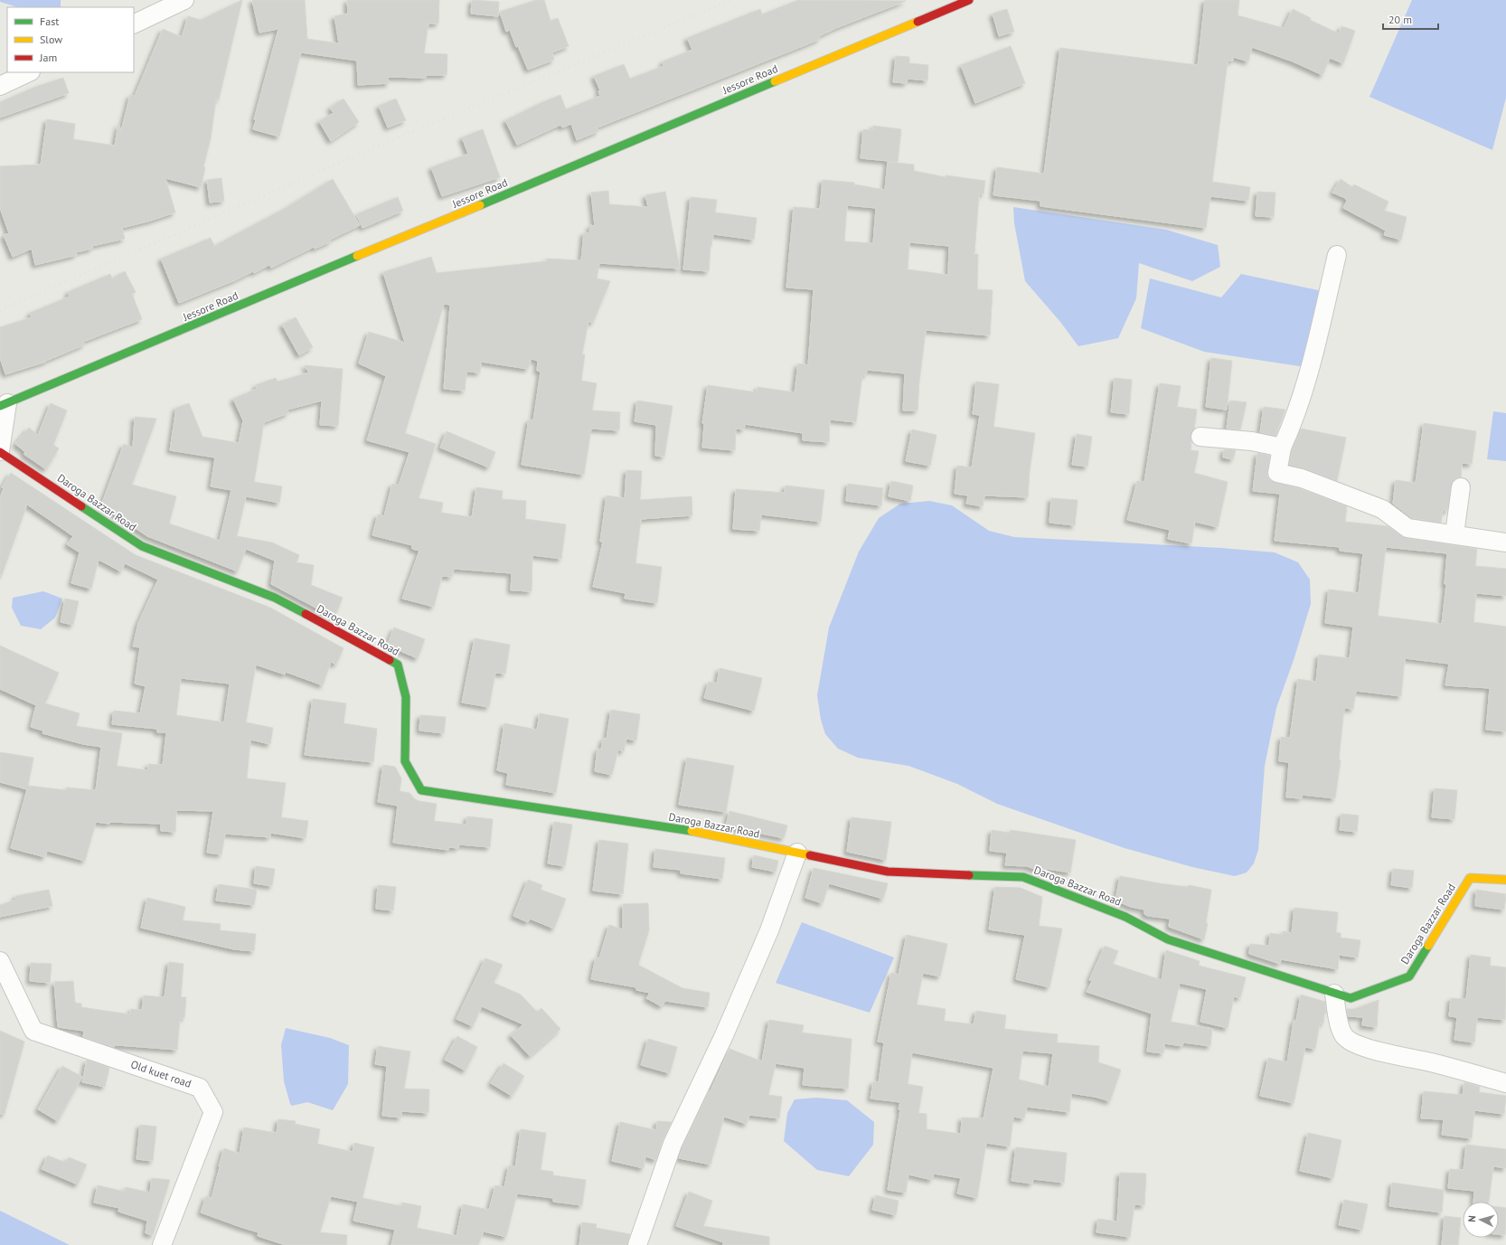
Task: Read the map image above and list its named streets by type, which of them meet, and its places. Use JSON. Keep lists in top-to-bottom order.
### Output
{
  "streets": {
    "main road": ["Jessore Road", "Daroga Bazzar Road"],
    "street": ["Old kuet road"]
  },
  "legend": ["Fast", "Slow", "Jam"],
  "scale_bar": "20 m",
  "north": "left"
}
